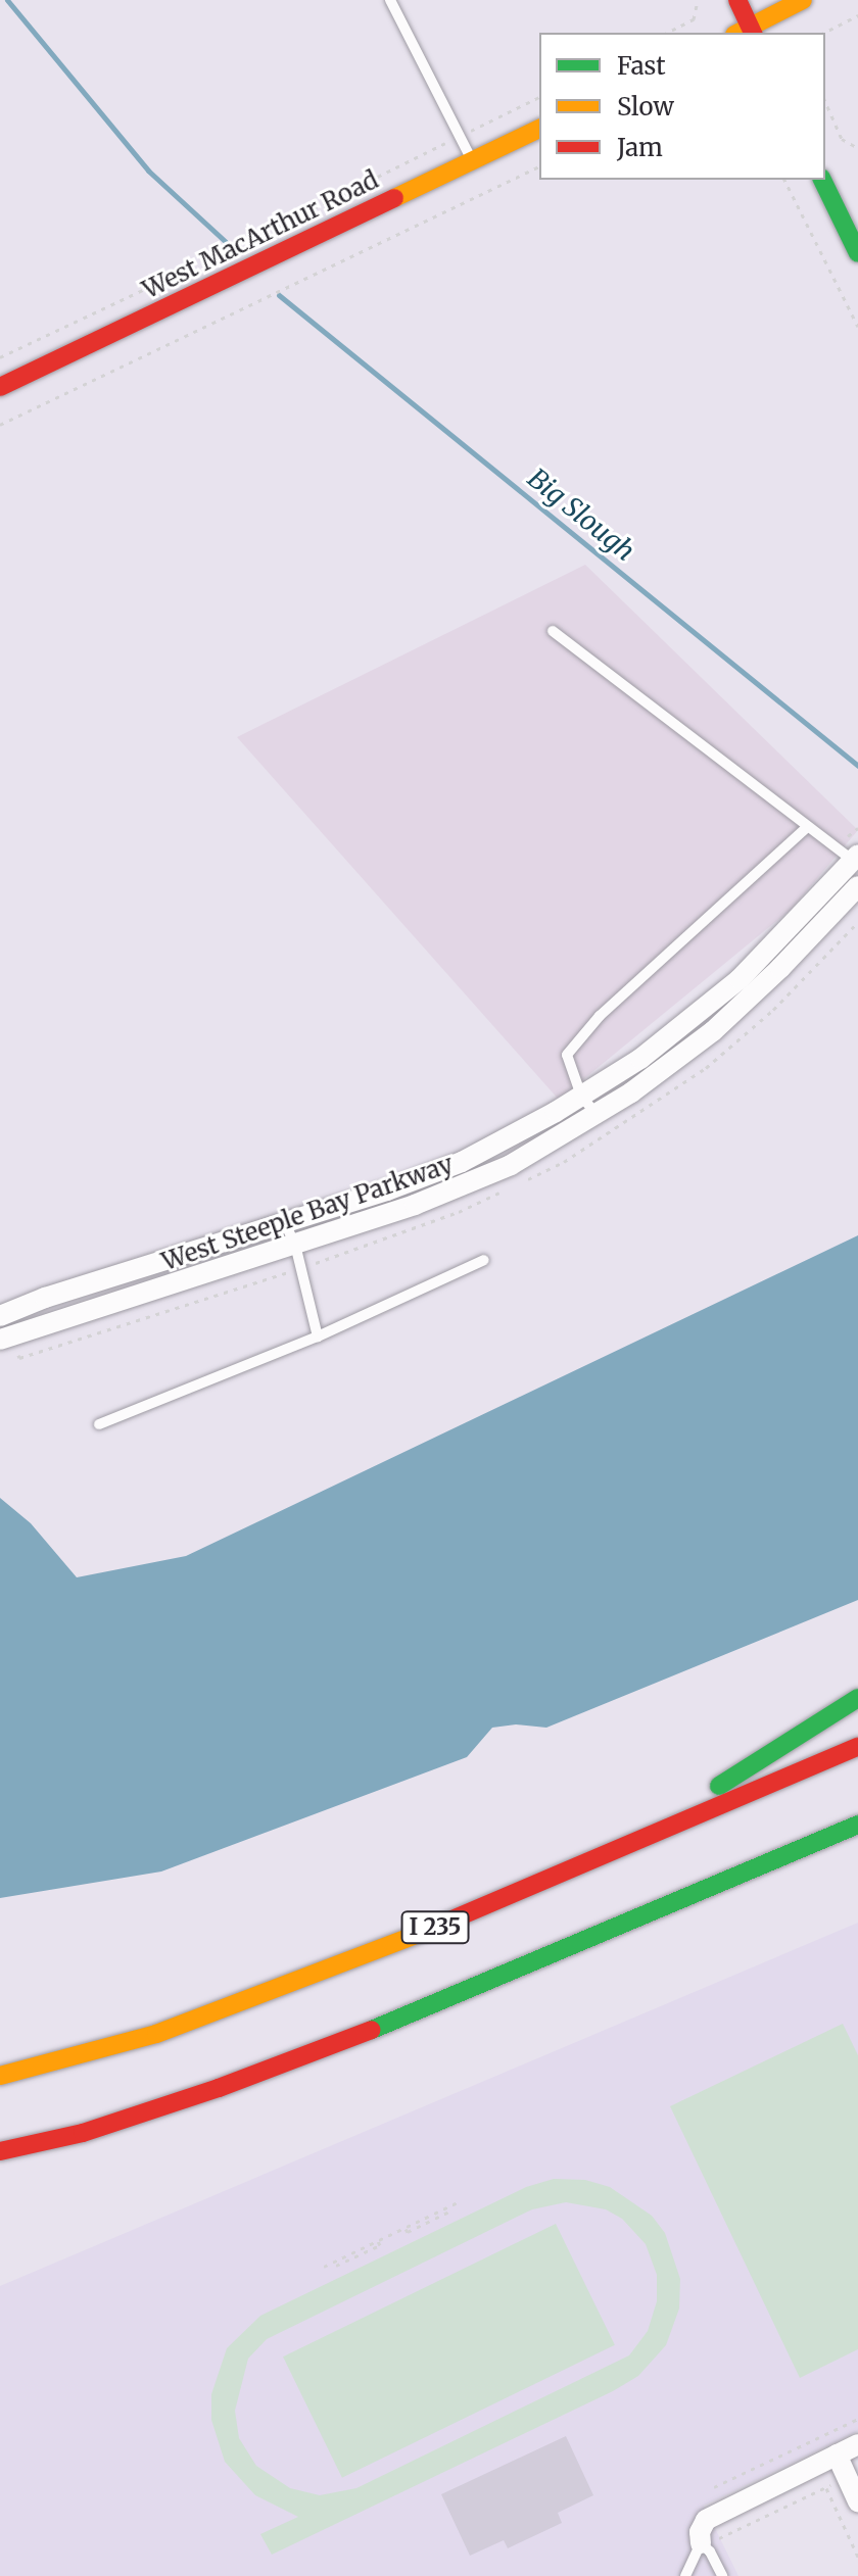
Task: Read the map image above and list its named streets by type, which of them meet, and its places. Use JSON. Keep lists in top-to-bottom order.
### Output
{
  "streets": {
    "main road": ["West MacArthur Road", "I 235"],
    "street": ["West Steeple Bay Parkway"]
  },
  "water": ["Big Slough"],
  "legend": ["Fast", "Slow", "Jam"]
}
